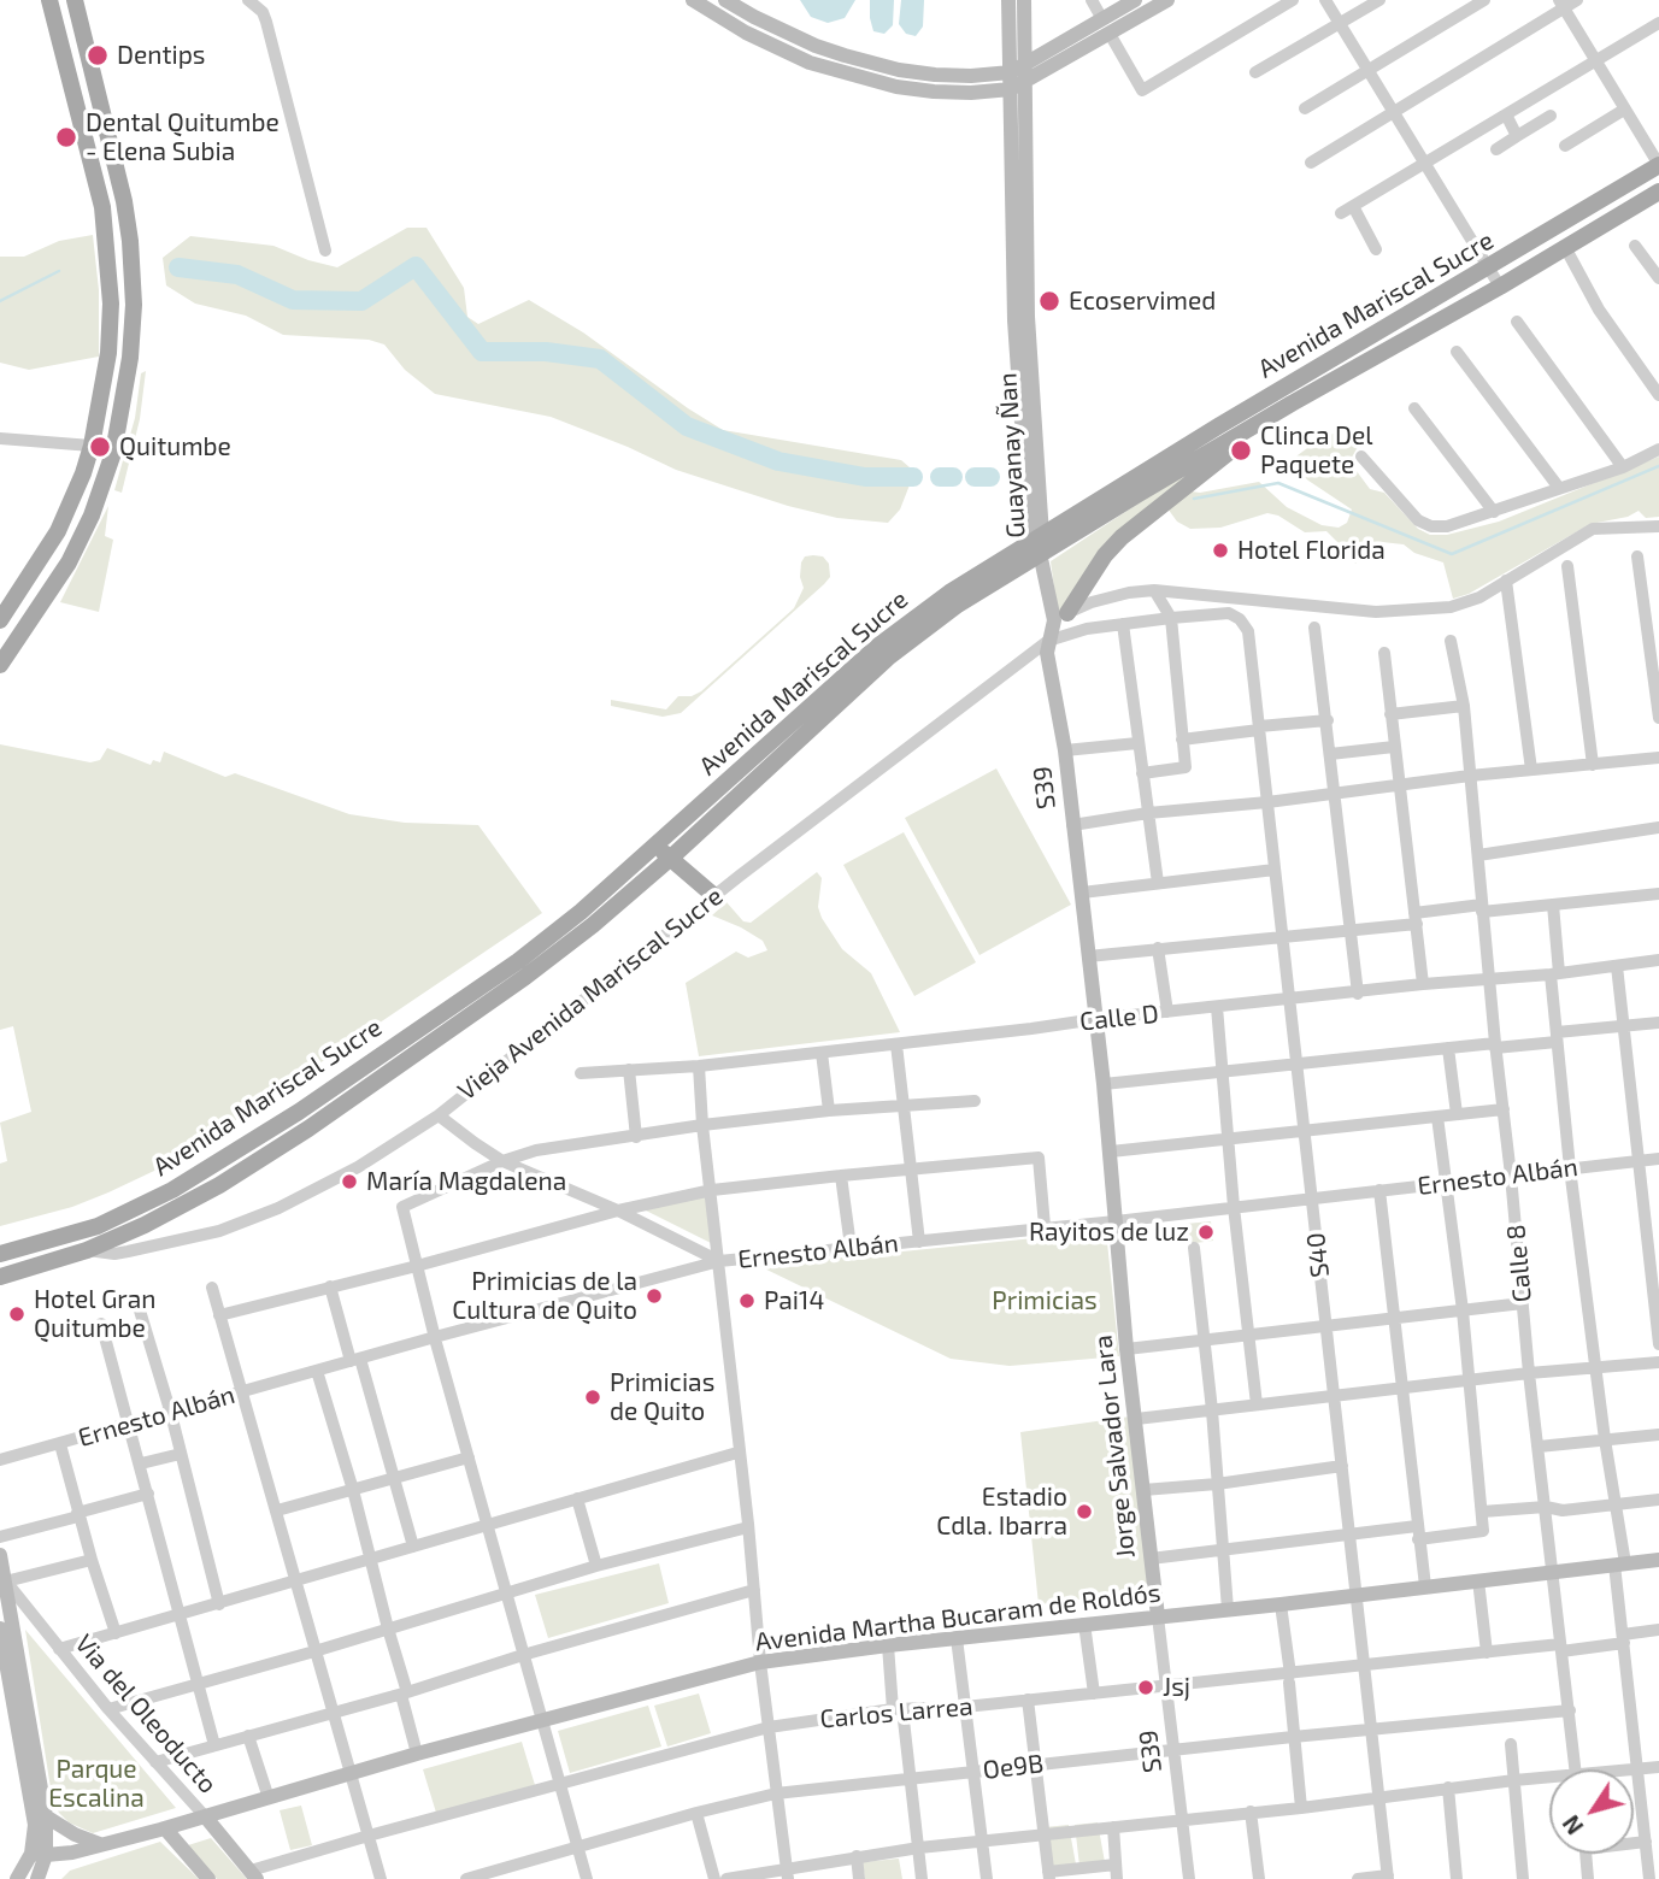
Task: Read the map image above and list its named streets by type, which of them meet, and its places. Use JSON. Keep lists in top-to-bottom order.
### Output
{
  "streets": {
    "main road": ["Avenida Mariscal Sucre"],
    "street": [
      "Guayanay Ñan",
      "S39",
      "Vieja Avenida Mariscal Sucre",
      "Calle D",
      "Ernesto Albán",
      "S40",
      "Calle 8",
      "Jorge Salvador Lara",
      "Avenida Martha Bucaram de Roldós",
      "Carlos Larrea",
      "Via del Oleoducto",
      "Oe9B"
    ]
  },
  "crossings": [
    ["Avenida Mariscal Sucre", "Guayanay Ñan"],
    ["Avenida Mariscal Sucre", "S39"],
    ["Avenida Mariscal Sucre", "Vieja Avenida Mariscal Sucre"],
    ["Guayanay Ñan", "S39"],
    ["S39", "Vieja Avenida Mariscal Sucre"],
    ["S39", "Calle D"],
    ["S39", "Jorge Salvador Lara"],
    ["S39", "Avenida Martha Bucaram de Roldós"],
    ["S39", "Carlos Larrea"],
    ["S39", "Oe9B"],
    ["Calle D", "S40"],
    ["Calle D", "Calle 8"],
    ["Calle D", "Jorge Salvador Lara"],
    ["Ernesto Albán", "S40"],
    ["Ernesto Albán", "Calle 8"],
    ["Ernesto Albán", "Jorge Salvador Lara"],
    ["S40", "Avenida Martha Bucaram de Roldós"],
    ["S40", "Carlos Larrea"],
    ["S40", "Oe9B"],
    ["Calle 8", "Avenida Martha Bucaram de Roldós"],
    ["Calle 8", "Carlos Larrea"],
    ["Calle 8", "Oe9B"],
    ["Jorge Salvador Lara", "Avenida Martha Bucaram de Roldós"],
    ["Avenida Martha Bucaram de Roldós", "Via del Oleoducto"],
    ["Carlos Larrea", "Via del Oleoducto"]
  ],
  "parks": ["Primicias", "Parque Escalina"],
  "places": [
    "Dentips",
    "Dental Quitumbe - Elena Subia",
    "Ecoservimed",
    "Quitumbe",
    "Clinca Del Paquete",
    "Hotel Florida",
    "María Magdalena",
    "Rayitos de luz",
    "Primicias de la Cultura de Quito",
    "Pai14",
    "Hotel Gran Quitumbe",
    "Primicias de Quito",
    "Estadio Cdla. Ibarra",
    "Jsj"
  ],
  "north": "bottom left"
}
